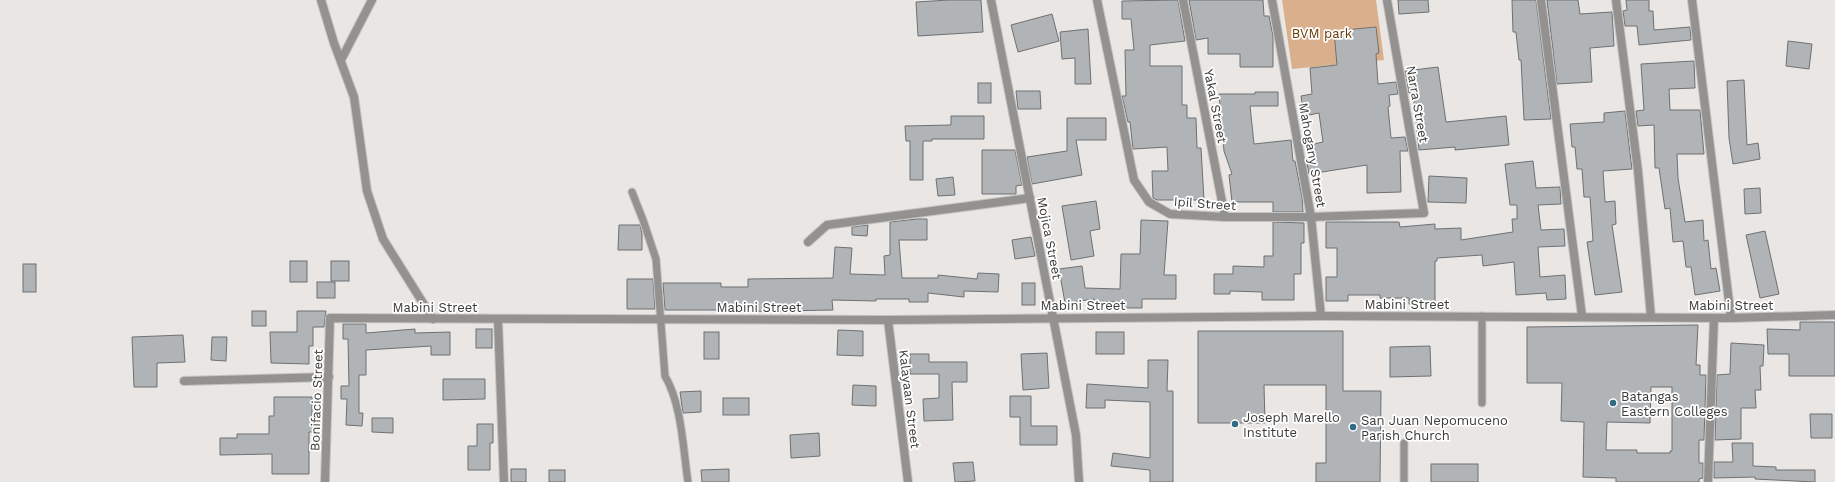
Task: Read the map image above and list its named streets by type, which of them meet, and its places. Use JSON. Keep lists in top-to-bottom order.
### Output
{
  "streets": {
    "street": [
      "Narra Street",
      "Yakal Street",
      "Mahogany Street",
      "Ipil Street",
      "Mojica Street",
      "Mabini Street",
      "Kalayaan Street",
      "Bonifacio Street"
    ]
  },
  "crossings": [
    ["Narra Street", "Ipil Street"],
    ["Yakal Street", "Ipil Street"],
    ["Mahogany Street", "Ipil Street"],
    ["Mahogany Street", "Mabini Street"],
    ["Mojica Street", "Mabini Street"],
    ["Mabini Street", "Kalayaan Street"],
    ["Mabini Street", "Bonifacio Street"]
  ],
  "parks": ["BVM park"],
  "places": ["Batangas Eastern Colleges", "Joseph Marello Institute", "San Juan Nepomuceno Parish Church"]
}
